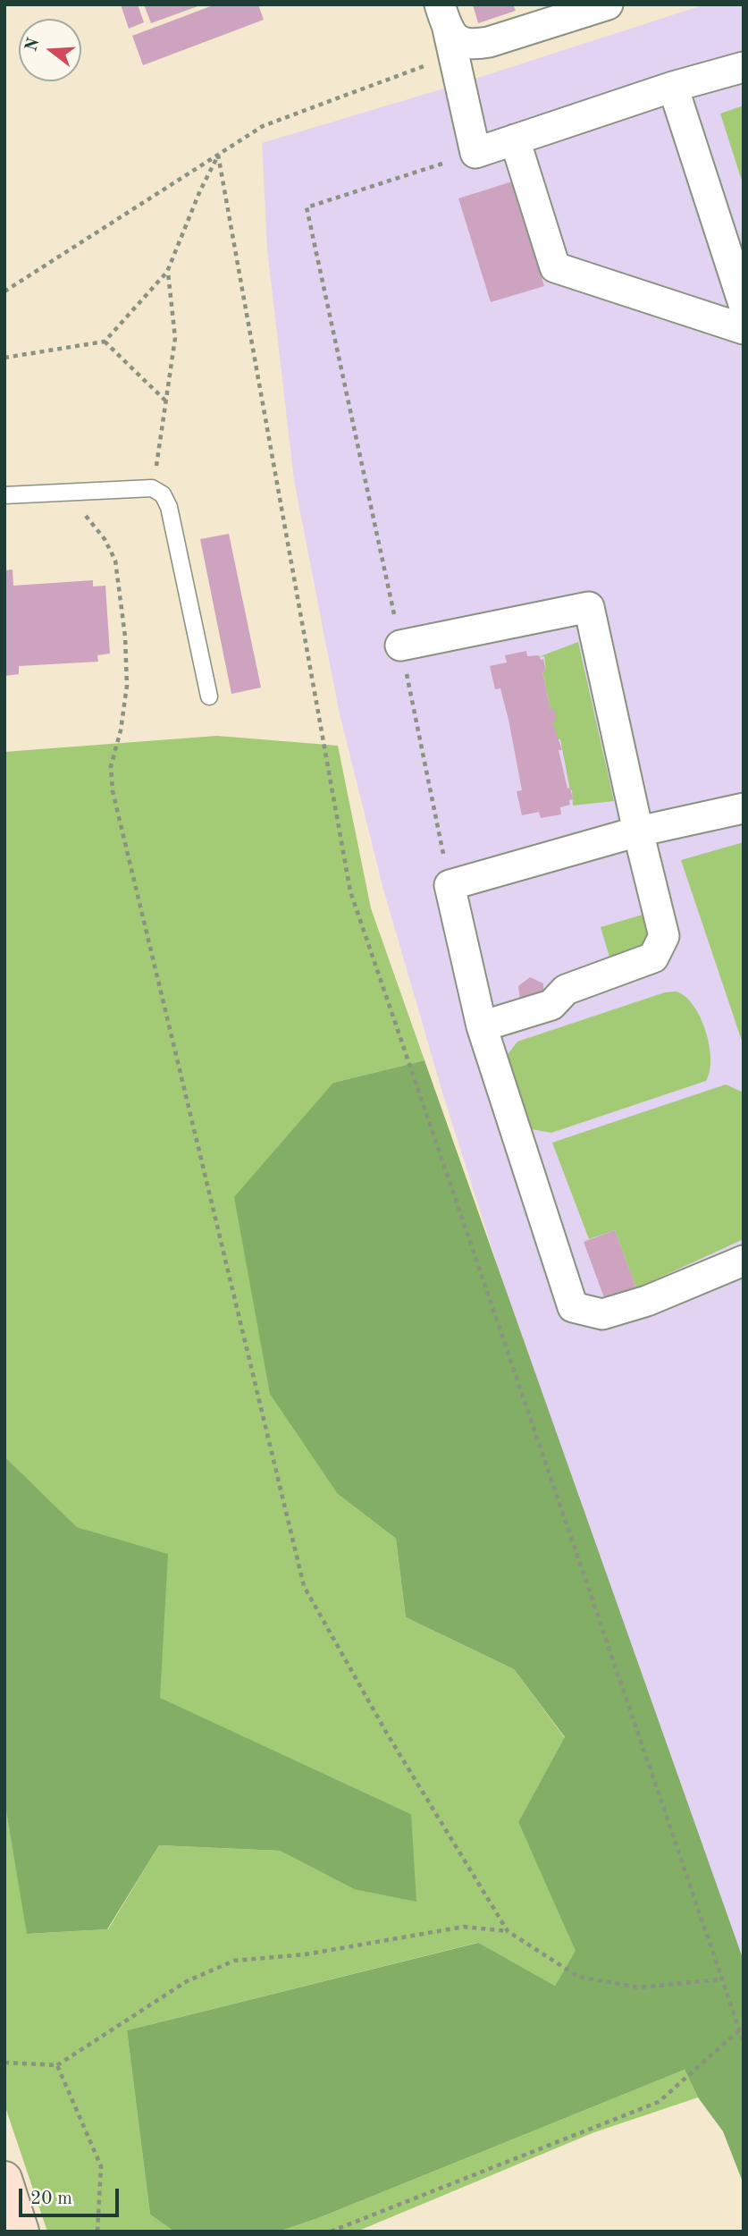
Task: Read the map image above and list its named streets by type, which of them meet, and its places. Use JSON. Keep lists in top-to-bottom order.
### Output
{
  "scale_bar": "20 m",
  "north": "left"
}
